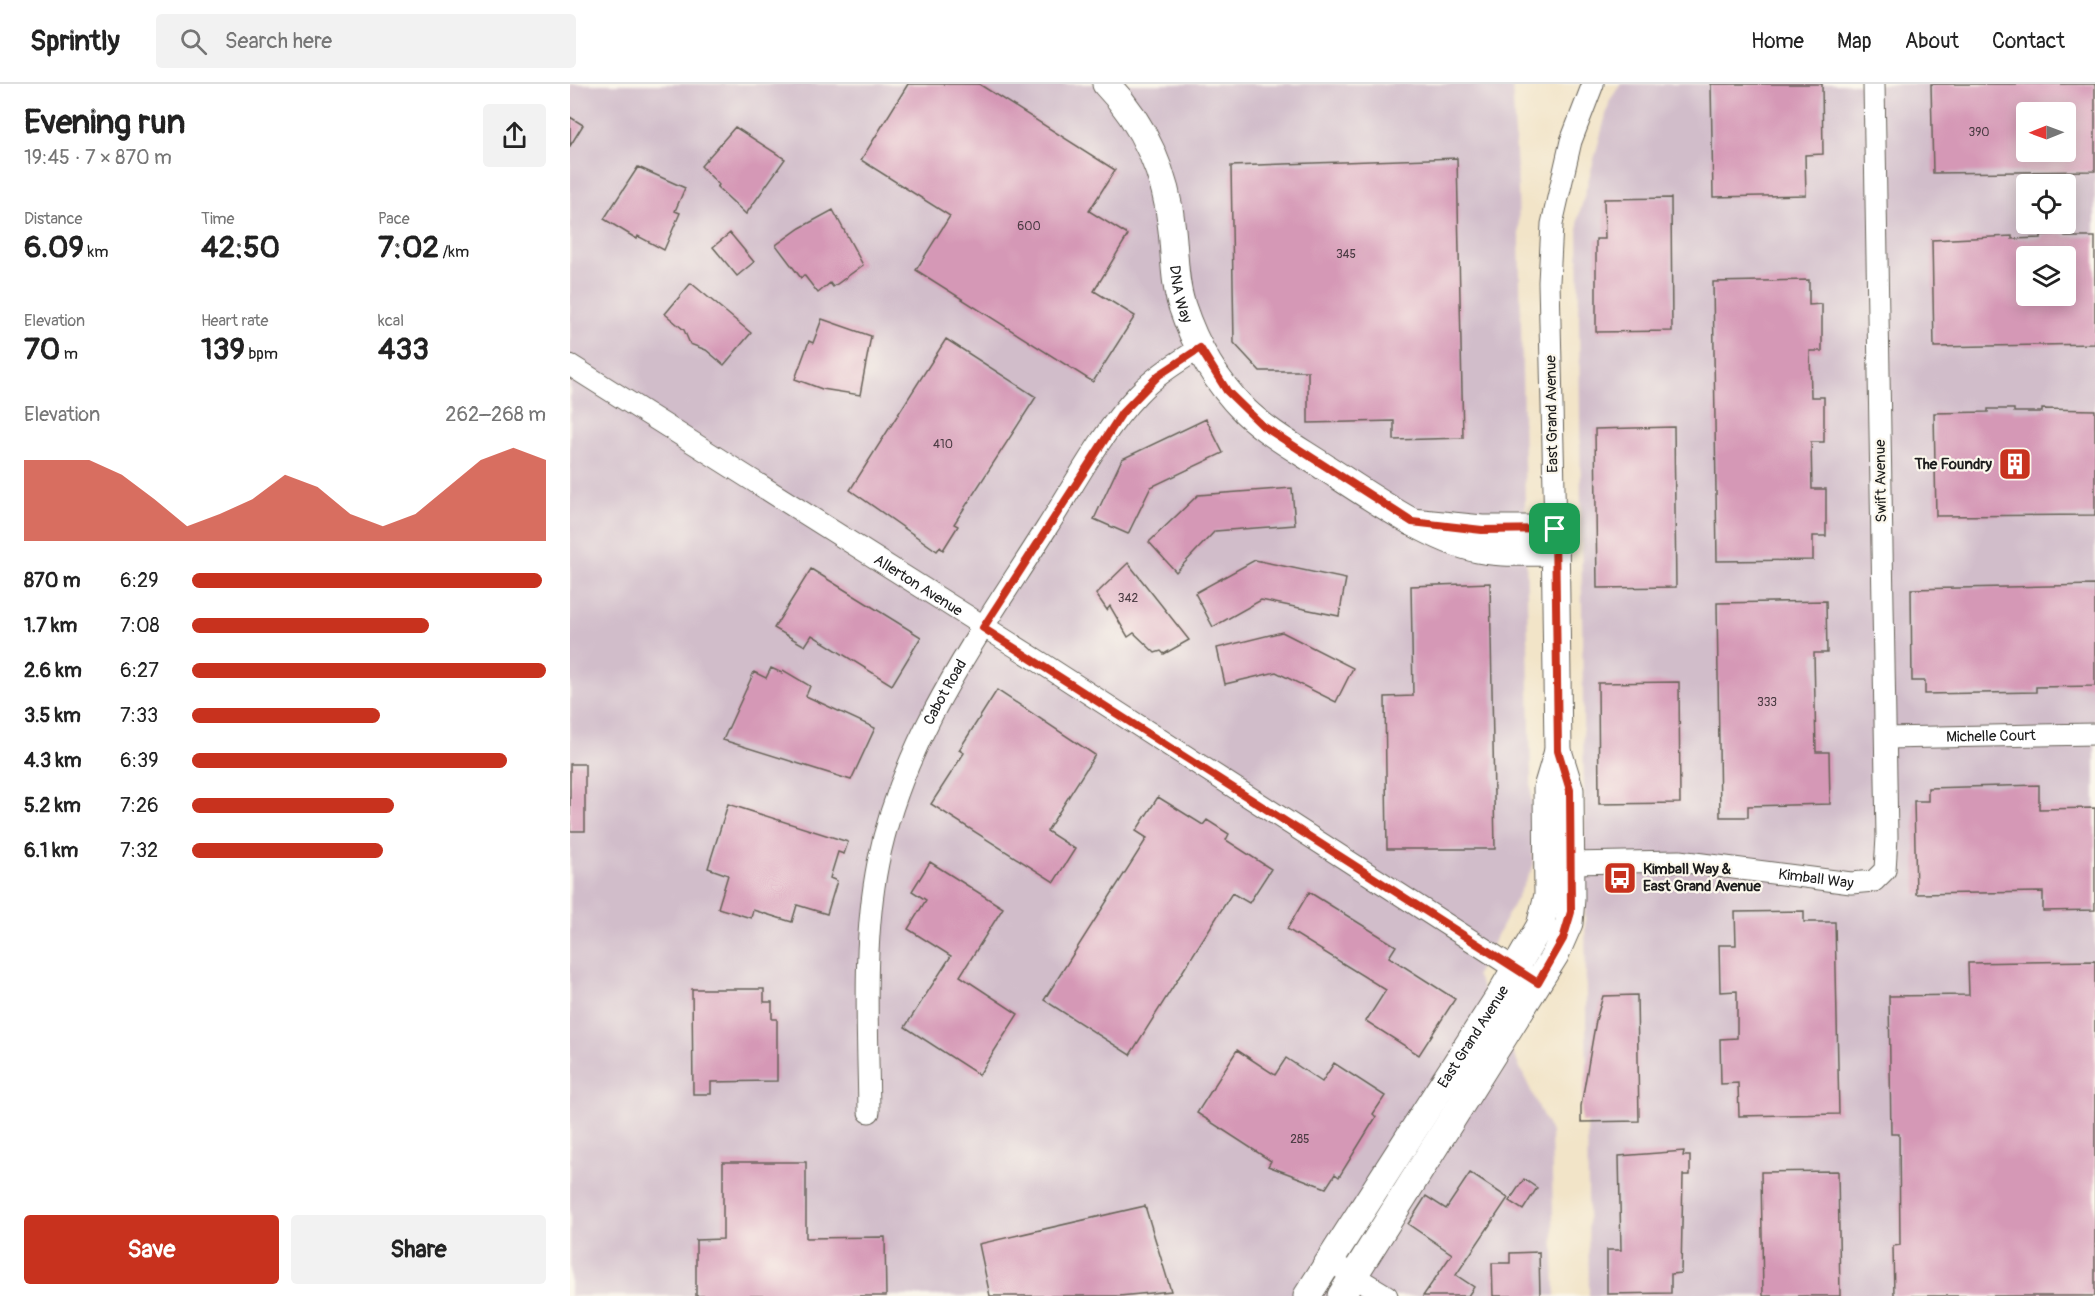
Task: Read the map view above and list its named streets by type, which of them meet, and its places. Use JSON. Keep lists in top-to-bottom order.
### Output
{
  "streets": {
    "main road": ["DNA Way", "East Grand Avenue"],
    "street": [
      "Swift Avenue",
      "Allerton Avenue",
      "Cabot Road",
      "Michelle Court",
      "Kimball Way"
    ]
  },
  "crossings": [
    ["DNA Way", "East Grand Avenue"],
    ["DNA Way", "Cabot Road"],
    ["East Grand Avenue", "Allerton Avenue"],
    ["East Grand Avenue", "Kimball Way"],
    ["Swift Avenue", "Michelle Court"],
    ["Swift Avenue", "Kimball Way"],
    ["Allerton Avenue", "Cabot Road"]
  ],
  "places": {
    "building": ["The Foundry"],
    "bus stop": ["Kimball Way & East Grand Avenue"]
  },
  "house_numbers": [
    "390",
    "600",
    "345",
    "410",
    "342",
    "333",
    "285"
  ],
  "north": "left",
  "page": {
    "header": "Sprintly",
    "search": "Search here",
    "nav": [
      "Home",
      "Map",
      "About",
      "Contact"
    ],
    "heading": ["Evening run", "19:45 · 7 × 870 m"],
    "stats": [
      ["Distance", "6.09 km"],
      ["Time", "42:50"],
      ["Pace", "7:02 /km"],
      ["Elevation", "70 m"],
      ["Heart rate", "139 bpm"],
      ["kcal", "433"]
    ],
    "chart": ["Elevation", "262–268 m"],
    "list": [
      {
        "name": "870 m",
        "note": "6:29"
      },
      {
        "name": "1.7 km",
        "note": "7:08"
      },
      {
        "name": "2.6 km",
        "note": "6:27"
      },
      {
        "name": "3.5 km",
        "note": "7:33"
      },
      {
        "name": "4.3 km",
        "note": "6:39"
      },
      {
        "name": "5.2 km",
        "note": "7:26"
      },
      {
        "name": "6.1 km",
        "note": "7:32"
      }
    ],
    "buttons": ["Save", "Share"]
  }
}
